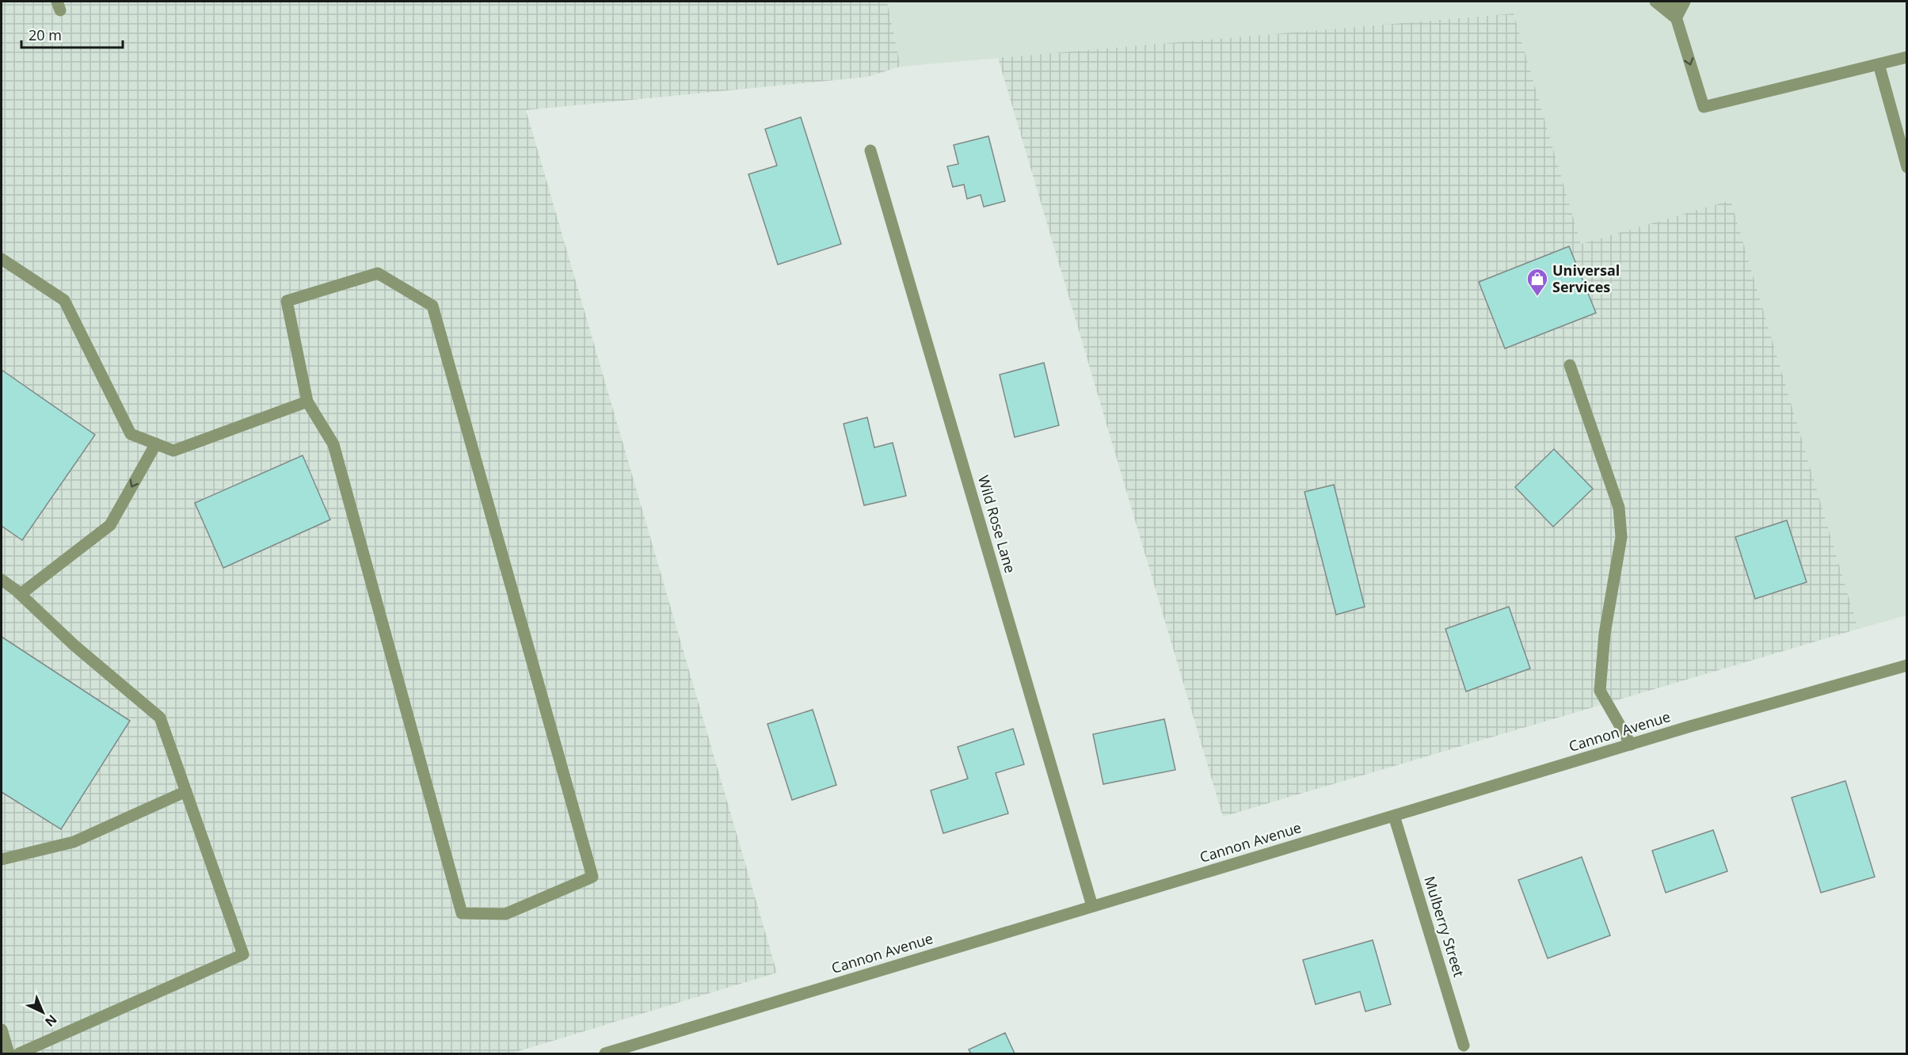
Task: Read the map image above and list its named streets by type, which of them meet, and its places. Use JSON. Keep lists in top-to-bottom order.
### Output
{
  "streets": {
    "street": ["Wild Rose Lane", "Cannon Avenue", "Mulberry Street"]
  },
  "crossings": [
    ["Wild Rose Lane", "Cannon Avenue"],
    ["Cannon Avenue", "Mulberry Street"]
  ],
  "places": {
    "shop": ["Universal Services"]
  },
  "scale_bar": "20 m",
  "north": "bottom right"
}
